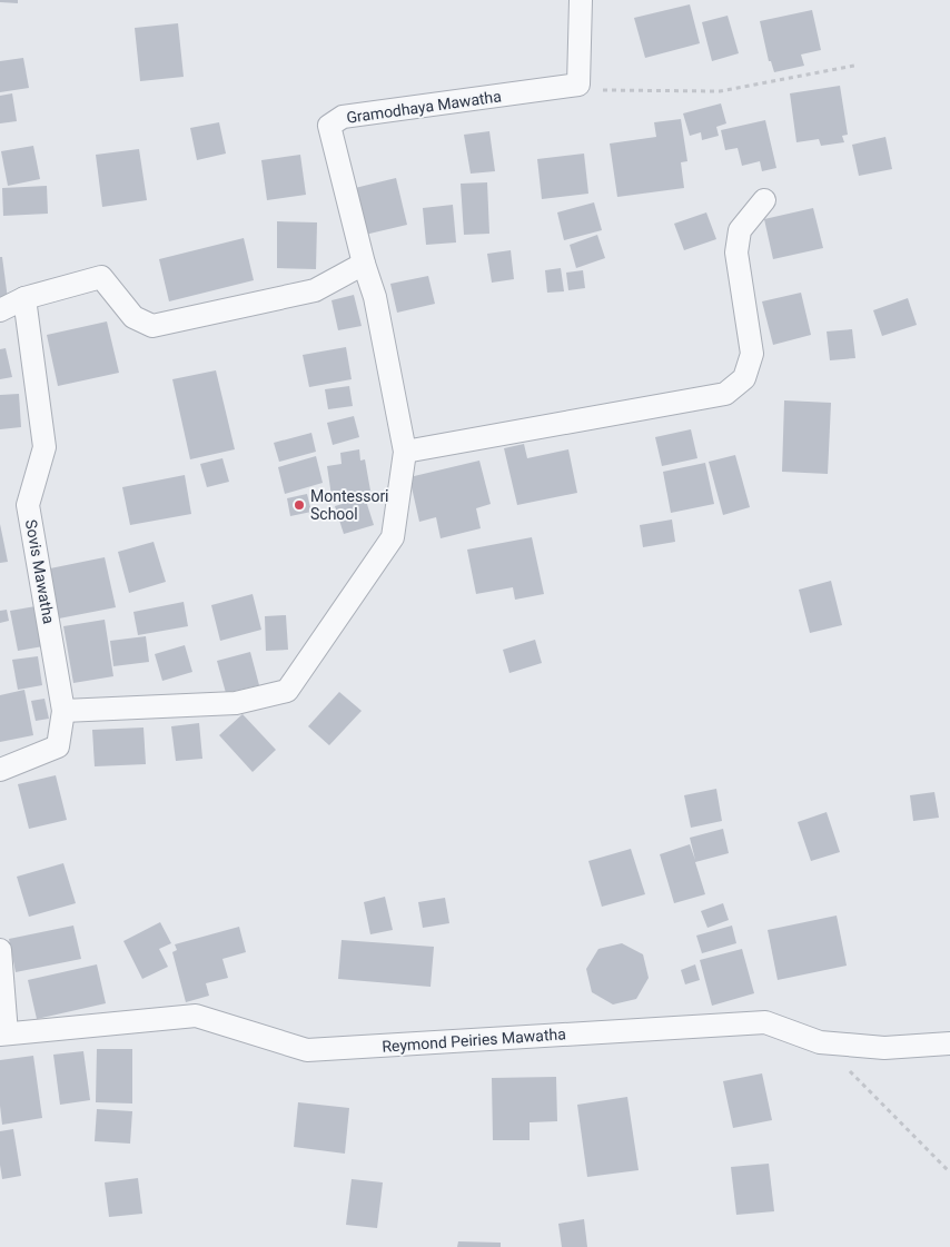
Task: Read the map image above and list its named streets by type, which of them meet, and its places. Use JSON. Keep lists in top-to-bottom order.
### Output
{
  "streets": {
    "street": ["Gramodhaya Mawatha", "Sovis Mawatha", "Reymond Peiries Mawatha"]
  },
  "places": ["Montessori School"]
}
